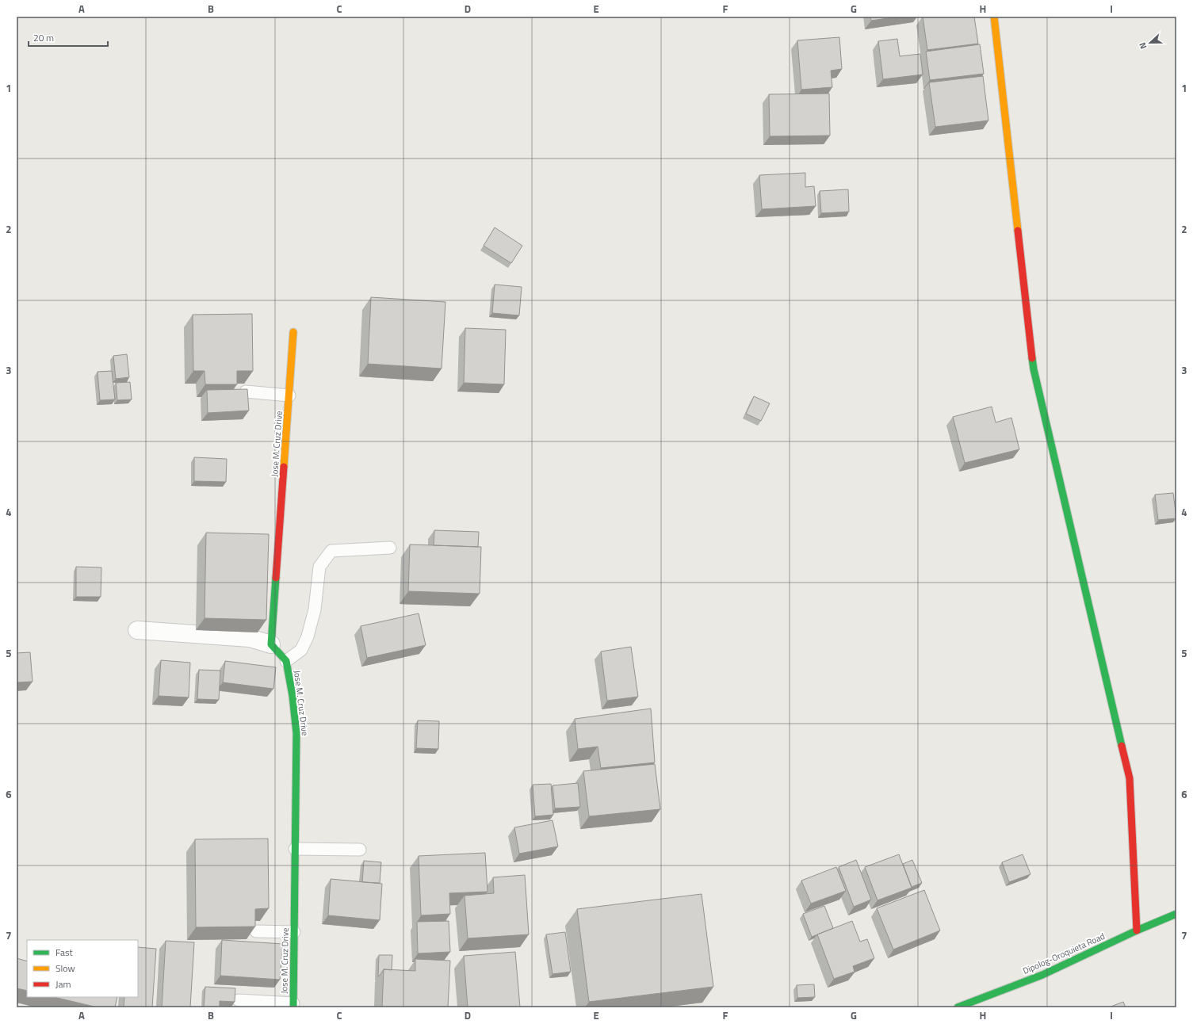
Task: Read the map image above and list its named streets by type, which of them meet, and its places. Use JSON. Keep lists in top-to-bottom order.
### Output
{
  "streets": {
    "main road": ["Jose M. Cruz Drive", "Dipolog-Oroquieta Road"]
  },
  "legend": ["Fast", "Slow", "Jam"],
  "scale_bar": "20 m",
  "north": "left",
  "grid": {
    "columns": [
      "A",
      "B",
      "C",
      "D",
      "E",
      "F",
      "G",
      "H",
      "I"
    ],
    "rows": [
      "1",
      "2",
      "3",
      "4",
      "5",
      "6",
      "7"
    ]
  }
}
